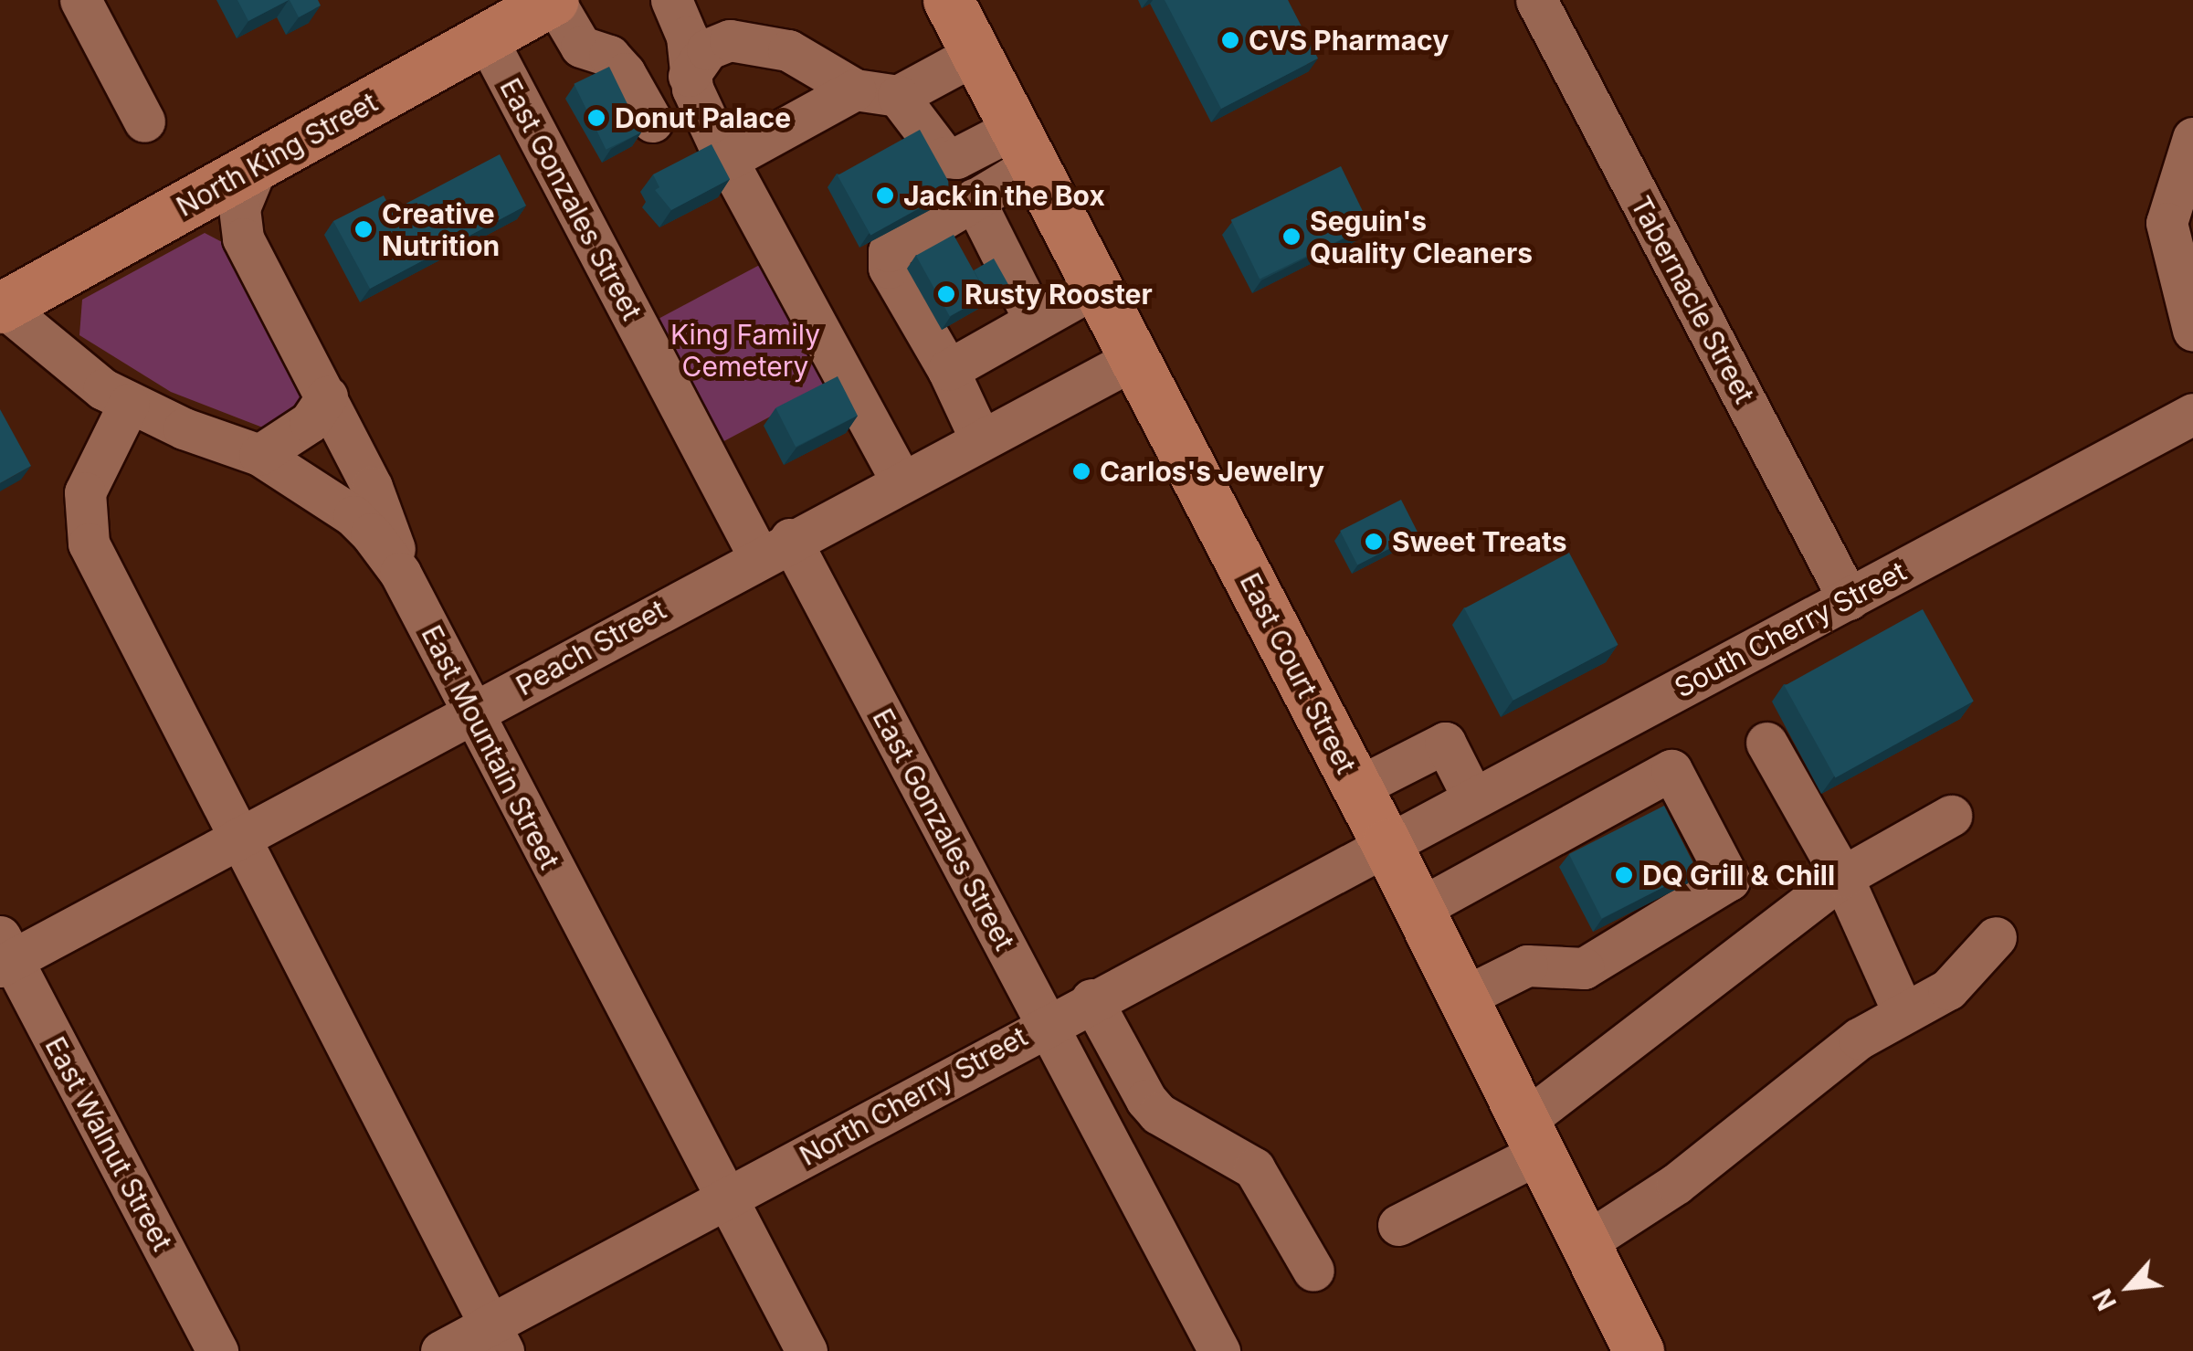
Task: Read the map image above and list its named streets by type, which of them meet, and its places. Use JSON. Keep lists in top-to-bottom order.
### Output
{
  "streets": {
    "main road": ["North King Street", "East Court Street"],
    "street": [
      "East Gonzales Street",
      "Tabernacle Street",
      "South Cherry Street",
      "Peach Street",
      "East Mountain Street",
      "North Cherry Street",
      "East Walnut Street"
    ]
  },
  "crossings": [
    ["North King Street", "East Gonzales Street"],
    ["North King Street", "East Mountain Street"],
    ["East Gonzales Street", "Peach Street"],
    ["East Gonzales Street", "North Cherry Street"],
    ["Tabernacle Street", "South Cherry Street"],
    ["South Cherry Street", "East Court Street"],
    ["South Cherry Street", "North Cherry Street"],
    ["Peach Street", "East Court Street"],
    ["Peach Street", "East Mountain Street"],
    ["Peach Street", "East Walnut Street"],
    ["East Court Street", "North Cherry Street"],
    ["East Mountain Street", "North Cherry Street"]
  ],
  "parks": ["King Family Cemetery"],
  "places": [
    "CVS Pharmacy",
    "Donut Palace",
    "Jack in the Box",
    "Creative Nutrition",
    "Seguin's Quality Cleaners",
    "Rusty Rooster",
    "Carlos's Jewelry",
    "Sweet Treats",
    "DQ Grill & Chill"
  ],
  "north": "bottom left"
}
